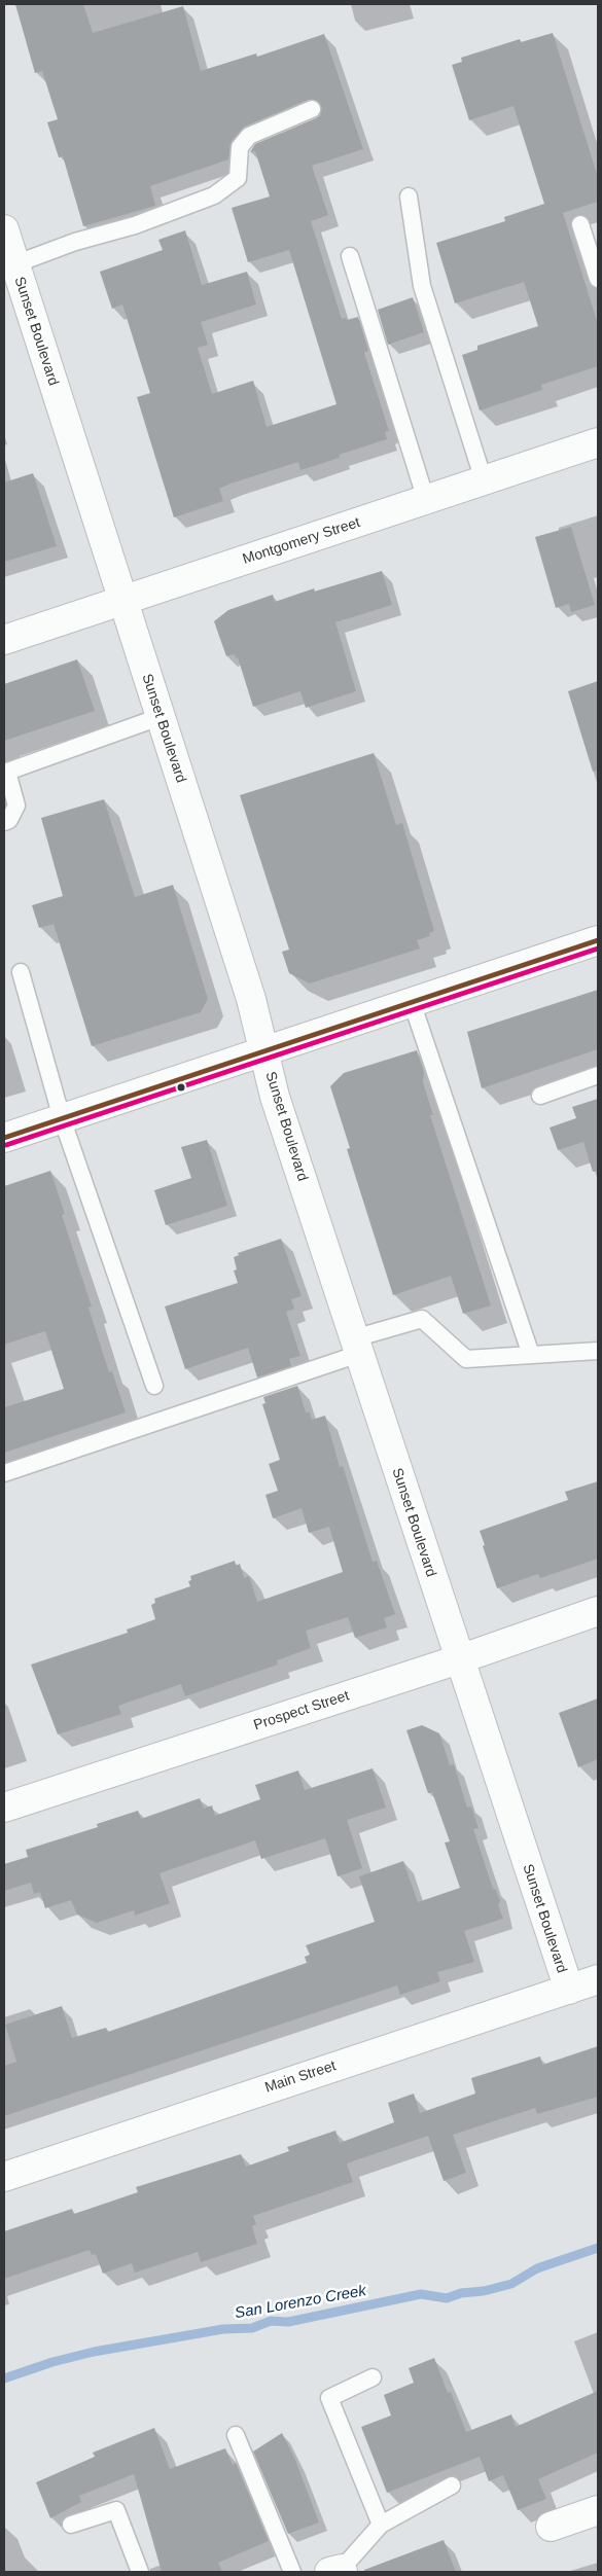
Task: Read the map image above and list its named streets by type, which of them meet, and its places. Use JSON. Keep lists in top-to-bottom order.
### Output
{
  "streets": {
    "street": [
      "Sunset Boulevard",
      "Montgomery Street",
      "Prospect Street",
      "Main Street"
    ]
  },
  "crossings": [
    ["Sunset Boulevard", "Montgomery Street"],
    ["Sunset Boulevard", "Prospect Street"],
    ["Sunset Boulevard", "Main Street"]
  ],
  "water": ["San Lorenzo Creek"]
}
